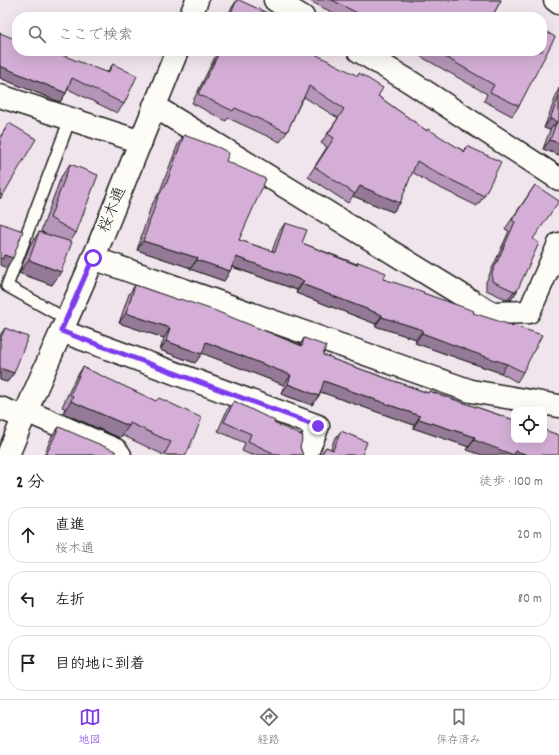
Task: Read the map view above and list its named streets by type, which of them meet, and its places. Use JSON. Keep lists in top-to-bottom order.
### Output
{
  "streets": {
    "street": ["桜木通"]
  },
  "page": {
    "search": "ここで検索",
    "heading": ["2 分", "徒歩 · 100 m"],
    "list": [
      ["直進", "桜木通", "20 m"],
      ["左折", "80 m"],
      "目的地に到着"
    ],
    "nav": ["地図", "経路", "保存済み"]
  }
}
